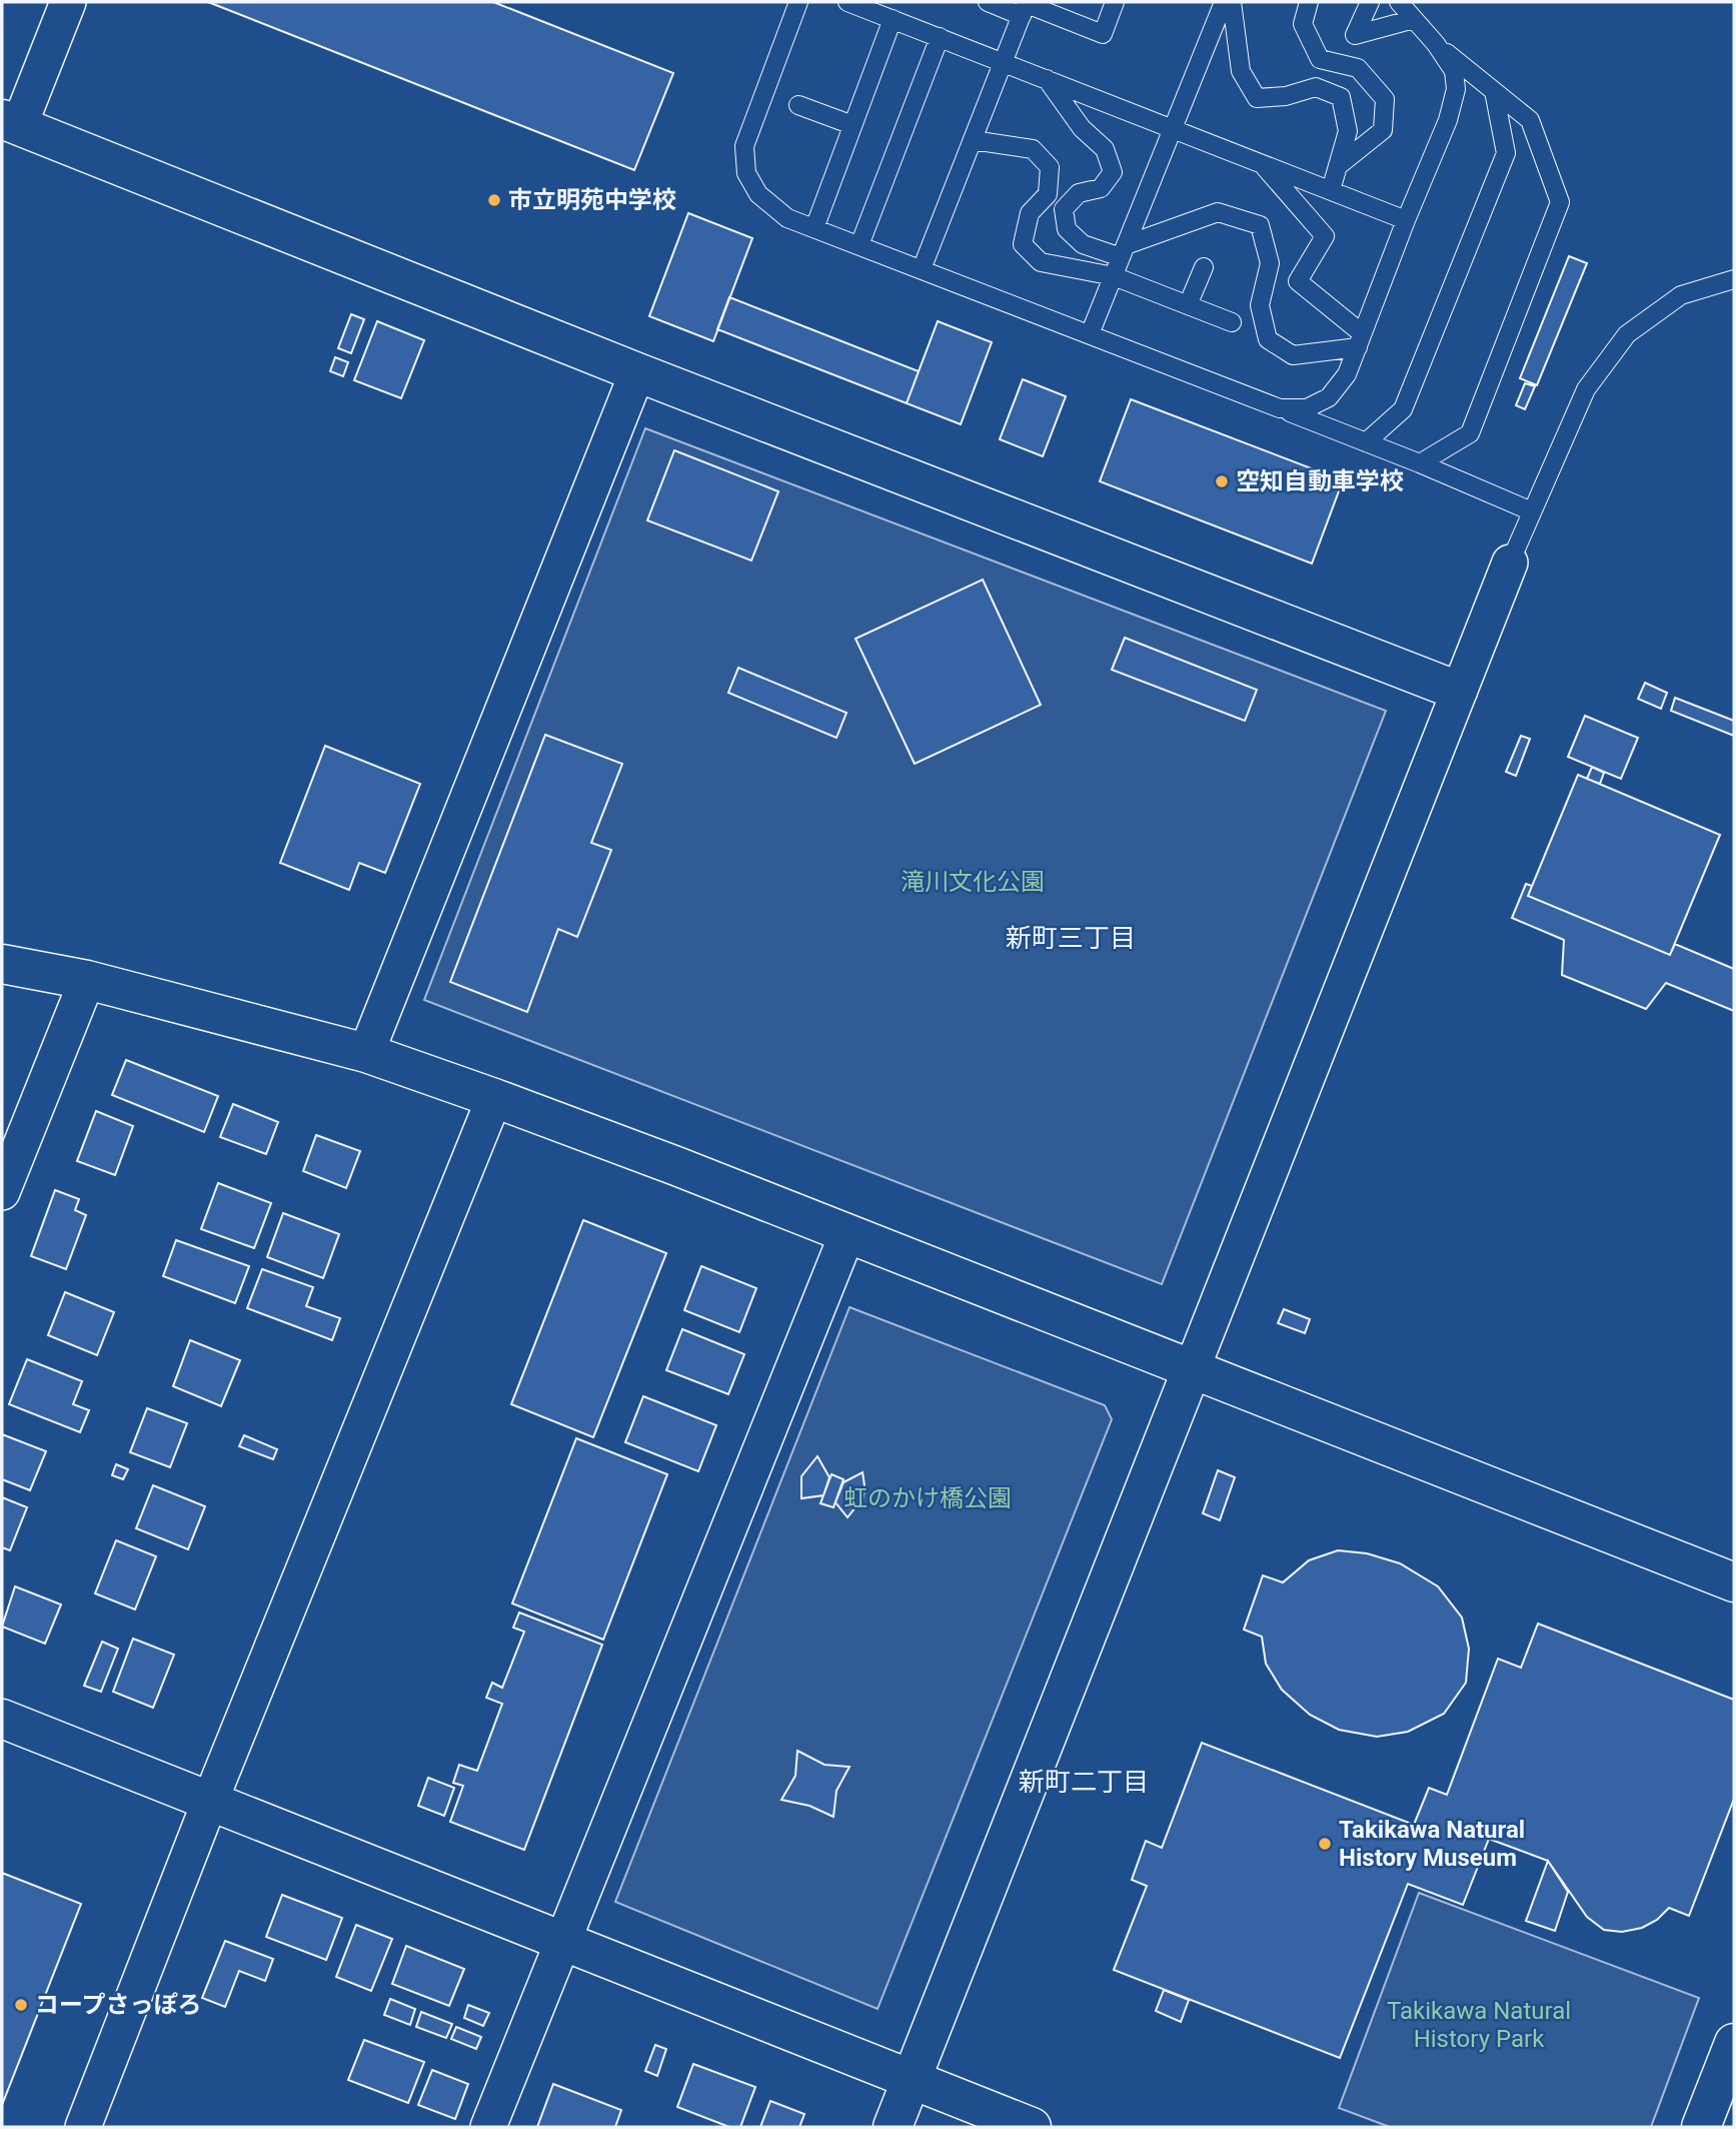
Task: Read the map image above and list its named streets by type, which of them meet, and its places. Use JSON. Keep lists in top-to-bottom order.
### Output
{
  "districts": ["新町三丁目", "新町二丁目"],
  "parks": ["滝川文化公園", "虹のかけ橋公園", "Takikawa Natural History Park"],
  "places": [
    "市立明苑中学校",
    "空知自動車学校",
    "Takikawa Natural History Museum",
    "コープさっぽろ"
  ]
}
